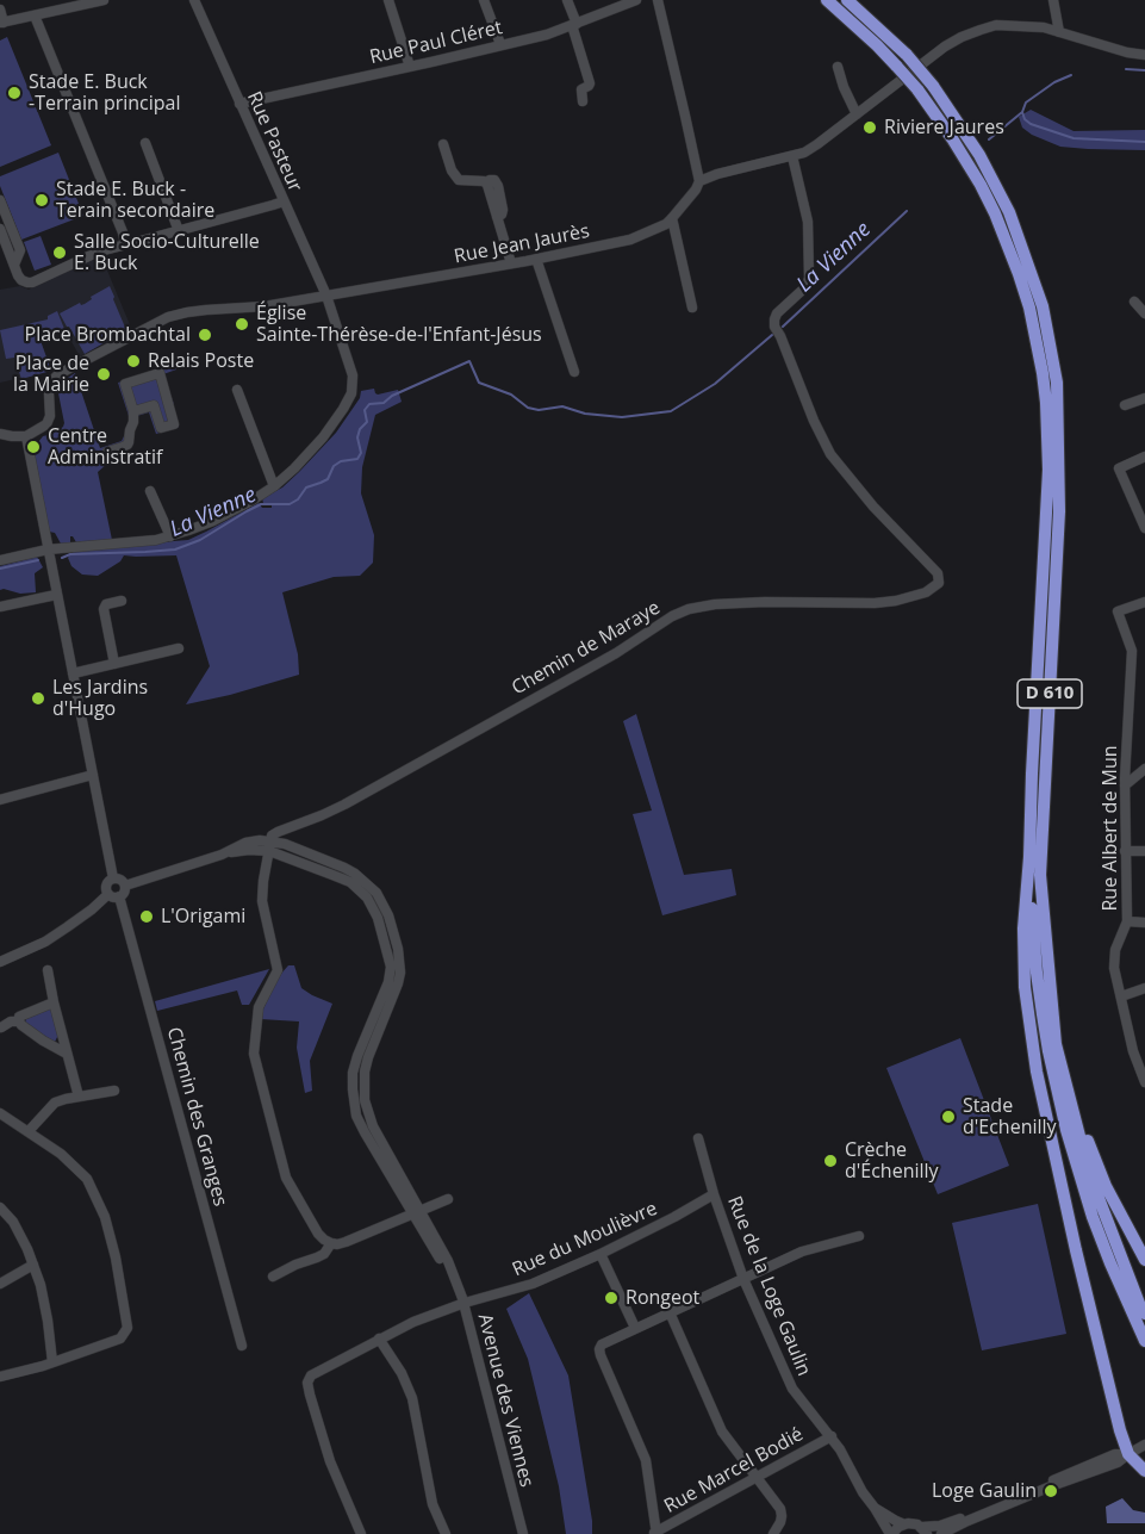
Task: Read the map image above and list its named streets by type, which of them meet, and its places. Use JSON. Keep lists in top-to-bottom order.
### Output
{
  "streets": {
    "highway": ["D 610"],
    "street": [
      "Rue Paul Cléret",
      "Rue Pasteur",
      "Rue Jean Jaurès",
      "Chemin de Maraye",
      "Rue Albert de Mun",
      "Chemin des Granges",
      "Rue du Moulièvre",
      "Rue de la Loge Gaulin",
      "Avenue des Viennes",
      "Rue Marcel Bodié"
    ]
  },
  "crossings": [
    ["Rue Paul Cléret", "Rue Pasteur"],
    ["Rue Pasteur", "Rue Jean Jaurès"],
    ["Chemin de Maraye", "Avenue des Viennes"],
    ["Chemin des Granges", "Avenue des Viennes"],
    ["Rue du Moulièvre", "Rue de la Loge Gaulin"],
    ["Rue du Moulièvre", "Avenue des Viennes"],
    ["Rue de la Loge Gaulin", "Rue Marcel Bodié"]
  ],
  "water": ["La Vienne"],
  "places": [
    "Stade E. Buck -Terrain principal",
    "Riviere Jaures",
    "Stade E. Buck - Terain secondaire",
    "Salle Socio-Culturelle E. Buck",
    "Église Sainte-Thérèse-de-l'Enfant-Jésus",
    "Place Brombachtal",
    "Relais Poste",
    "Place de la Mairie",
    "Centre Administratif",
    "Les Jardins d'Hugo",
    "L'Origami",
    "Stade d'Echenilly",
    "Crèche d'Échenilly",
    "Rongeot",
    "Loge Gaulin"
  ]
}
